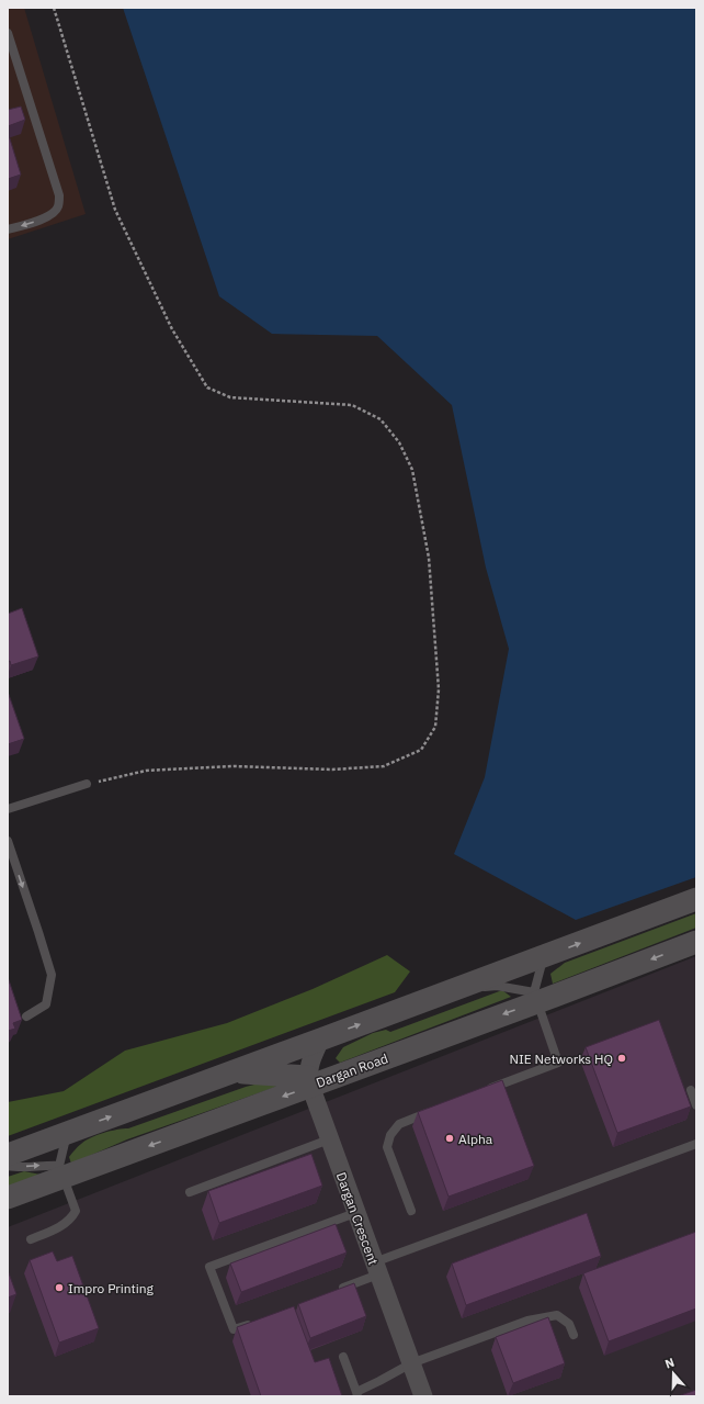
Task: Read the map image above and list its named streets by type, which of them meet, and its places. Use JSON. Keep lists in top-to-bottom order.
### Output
{
  "streets": {
    "street": ["Dargan Road", "Dargan Crescent"]
  },
  "crossings": [
    ["Dargan Road", "Dargan Crescent"]
  ],
  "places": ["NIE Networks HQ", "Alpha", "Impro Printing"],
  "north": "top"
}
